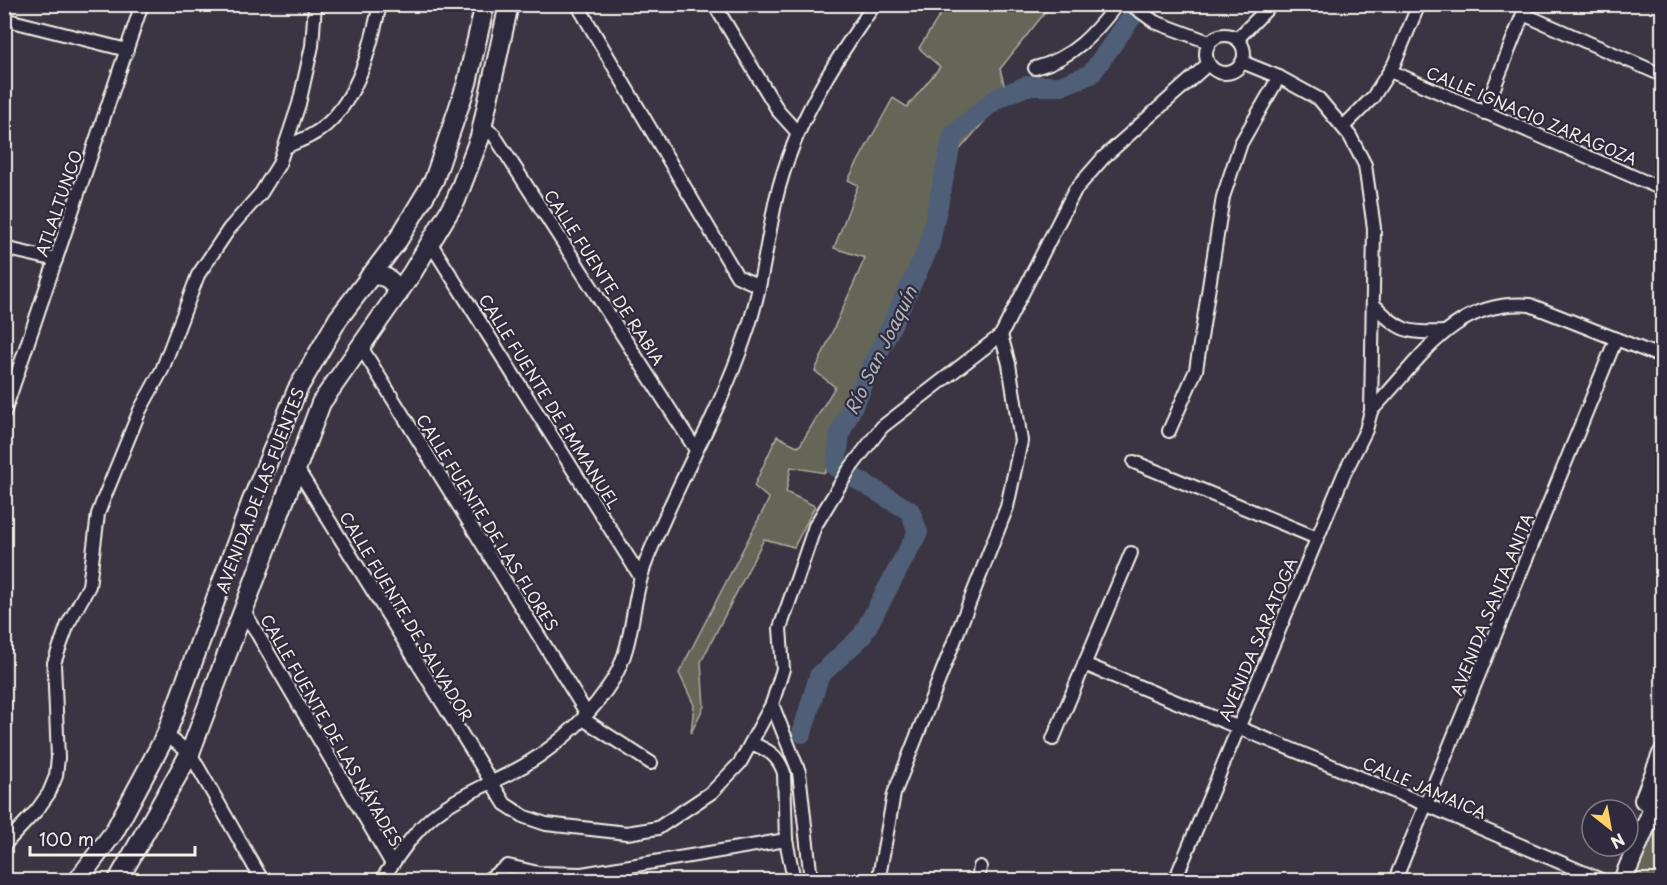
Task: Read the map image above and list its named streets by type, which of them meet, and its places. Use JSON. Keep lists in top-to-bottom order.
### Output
{
  "streets": {
    "main road": ["AVENIDA DE LAS FUENTES"],
    "street": [
      "CALLE IGNACIO ZARAGOZA",
      "ATLALTUNCO",
      "CALLE FUENTE DE RABIA",
      "CALLE FUENTE DE EMMANUEL",
      "CALLE FUENTE DE LAS FLORES",
      "AVENIDA SANTA ANITA",
      "CALLE FUENTE DE SALVADOR",
      "AVENIDA SARATOGA",
      "CALLE FUENTE DE LAS NÁYADES",
      "CALLE JAMAICA"
    ]
  },
  "crossings": [
    ["CALLE FUENTE DE RABIA", "AVENIDA DE LAS FUENTES"],
    ["CALLE FUENTE DE EMMANUEL", "AVENIDA DE LAS FUENTES"],
    ["AVENIDA DE LAS FUENTES", "CALLE FUENTE DE LAS FLORES"],
    ["AVENIDA DE LAS FUENTES", "CALLE FUENTE DE SALVADOR"],
    ["AVENIDA DE LAS FUENTES", "CALLE FUENTE DE LAS NÁYADES"],
    ["AVENIDA SANTA ANITA", "CALLE JAMAICA"],
    ["AVENIDA SARATOGA", "CALLE JAMAICA"]
  ],
  "water": ["Río San Joaquín"],
  "scale_bar": "100 m",
  "north": "bottom right"
}
